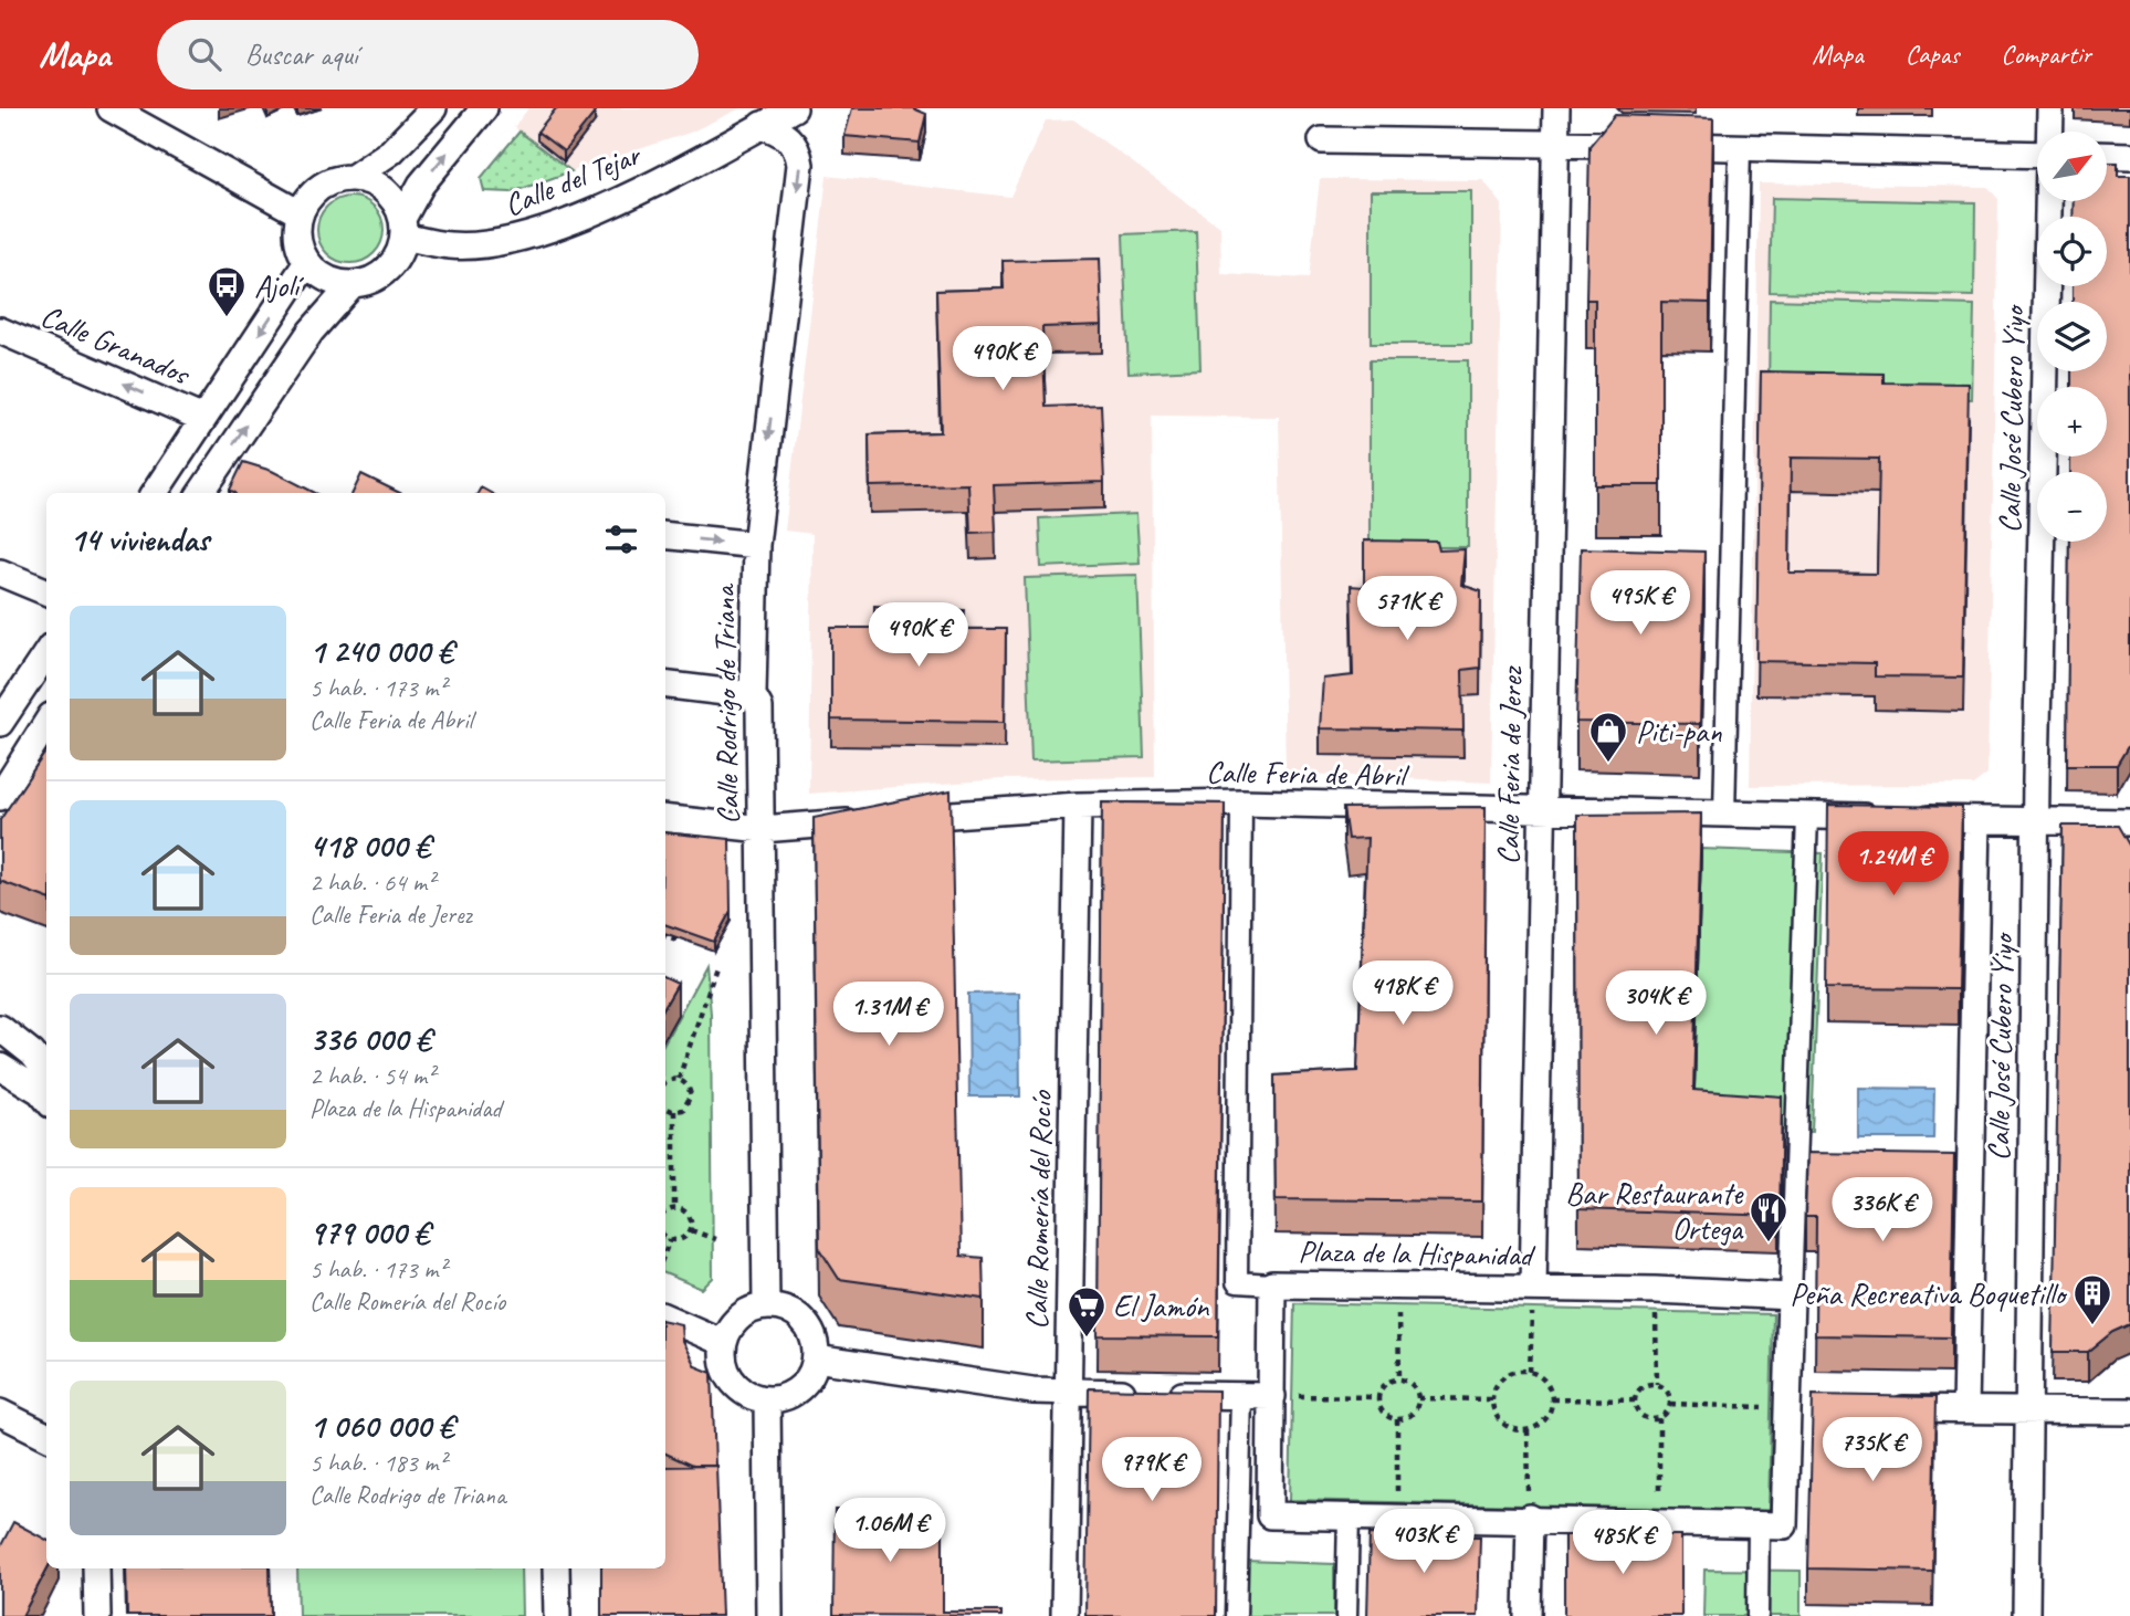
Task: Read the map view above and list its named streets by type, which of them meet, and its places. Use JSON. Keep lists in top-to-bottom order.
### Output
{
  "streets": {
    "street": [
      "Calle del Tejar",
      "Calle Granados",
      "Calle José Cubero Yiyo",
      "Calle Rodrigo de Triana",
      "Calle Feria de Jerez",
      "Calle Feria de Abril",
      "Calle Romería del Rocío",
      "Plaza de la Hispanidad"
    ]
  },
  "crossings": [
    ["Calle del Tejar", "Calle Rodrigo de Triana"],
    ["Calle José Cubero Yiyo", "Calle Feria de Abril"],
    ["Calle Feria de Jerez", "Calle Feria de Abril"],
    ["Calle Feria de Jerez", "Plaza de la Hispanidad"],
    ["Calle Feria de Abril", "Calle Romería del Rocío"]
  ],
  "one_way": ["Calle Granados"],
  "places": {
    "bus stop": ["Ajolí"],
    "shop": ["Piti-pan"],
    "restaurant": ["Bar Restaurante Ortega"],
    "building": ["Peña Recreativa Boquetillo"],
    "supermarket": ["El Jamón"]
  },
  "north": "top right",
  "page": {
    "header": "Mapa",
    "search": "Buscar aquí",
    "nav": ["Mapa", "Capas", "Compartir"],
    "map_buttons": ["+", "−"],
    "price": [
      "490K €",
      "495K €",
      "571K €",
      "490K €",
      "1.24M €",
      "418K €",
      "304K €",
      "1.31M €",
      "336K €",
      "735K €",
      "979K €",
      "1.06M €",
      "403K €",
      "485K €"
    ],
    "heading": "14 viviendas",
    "list": [
      {
        "name": "1 240 000 €",
        "note": "5 hab. · 173 m² · Calle Feria de Abril"
      },
      {
        "name": "418 000 €",
        "note": "2 hab. · 64 m² · Calle Feria de Jerez"
      },
      {
        "name": "336 000 €",
        "note": "2 hab. · 54 m² · Plaza de la Hispanidad"
      },
      {
        "name": "979 000 €",
        "note": "5 hab. · 173 m² · Calle Romería del Rocío"
      },
      {
        "name": "1 060 000 €",
        "note": "5 hab. · 183 m² · Calle Rodrigo de Triana"
      }
    ]
  }
}
